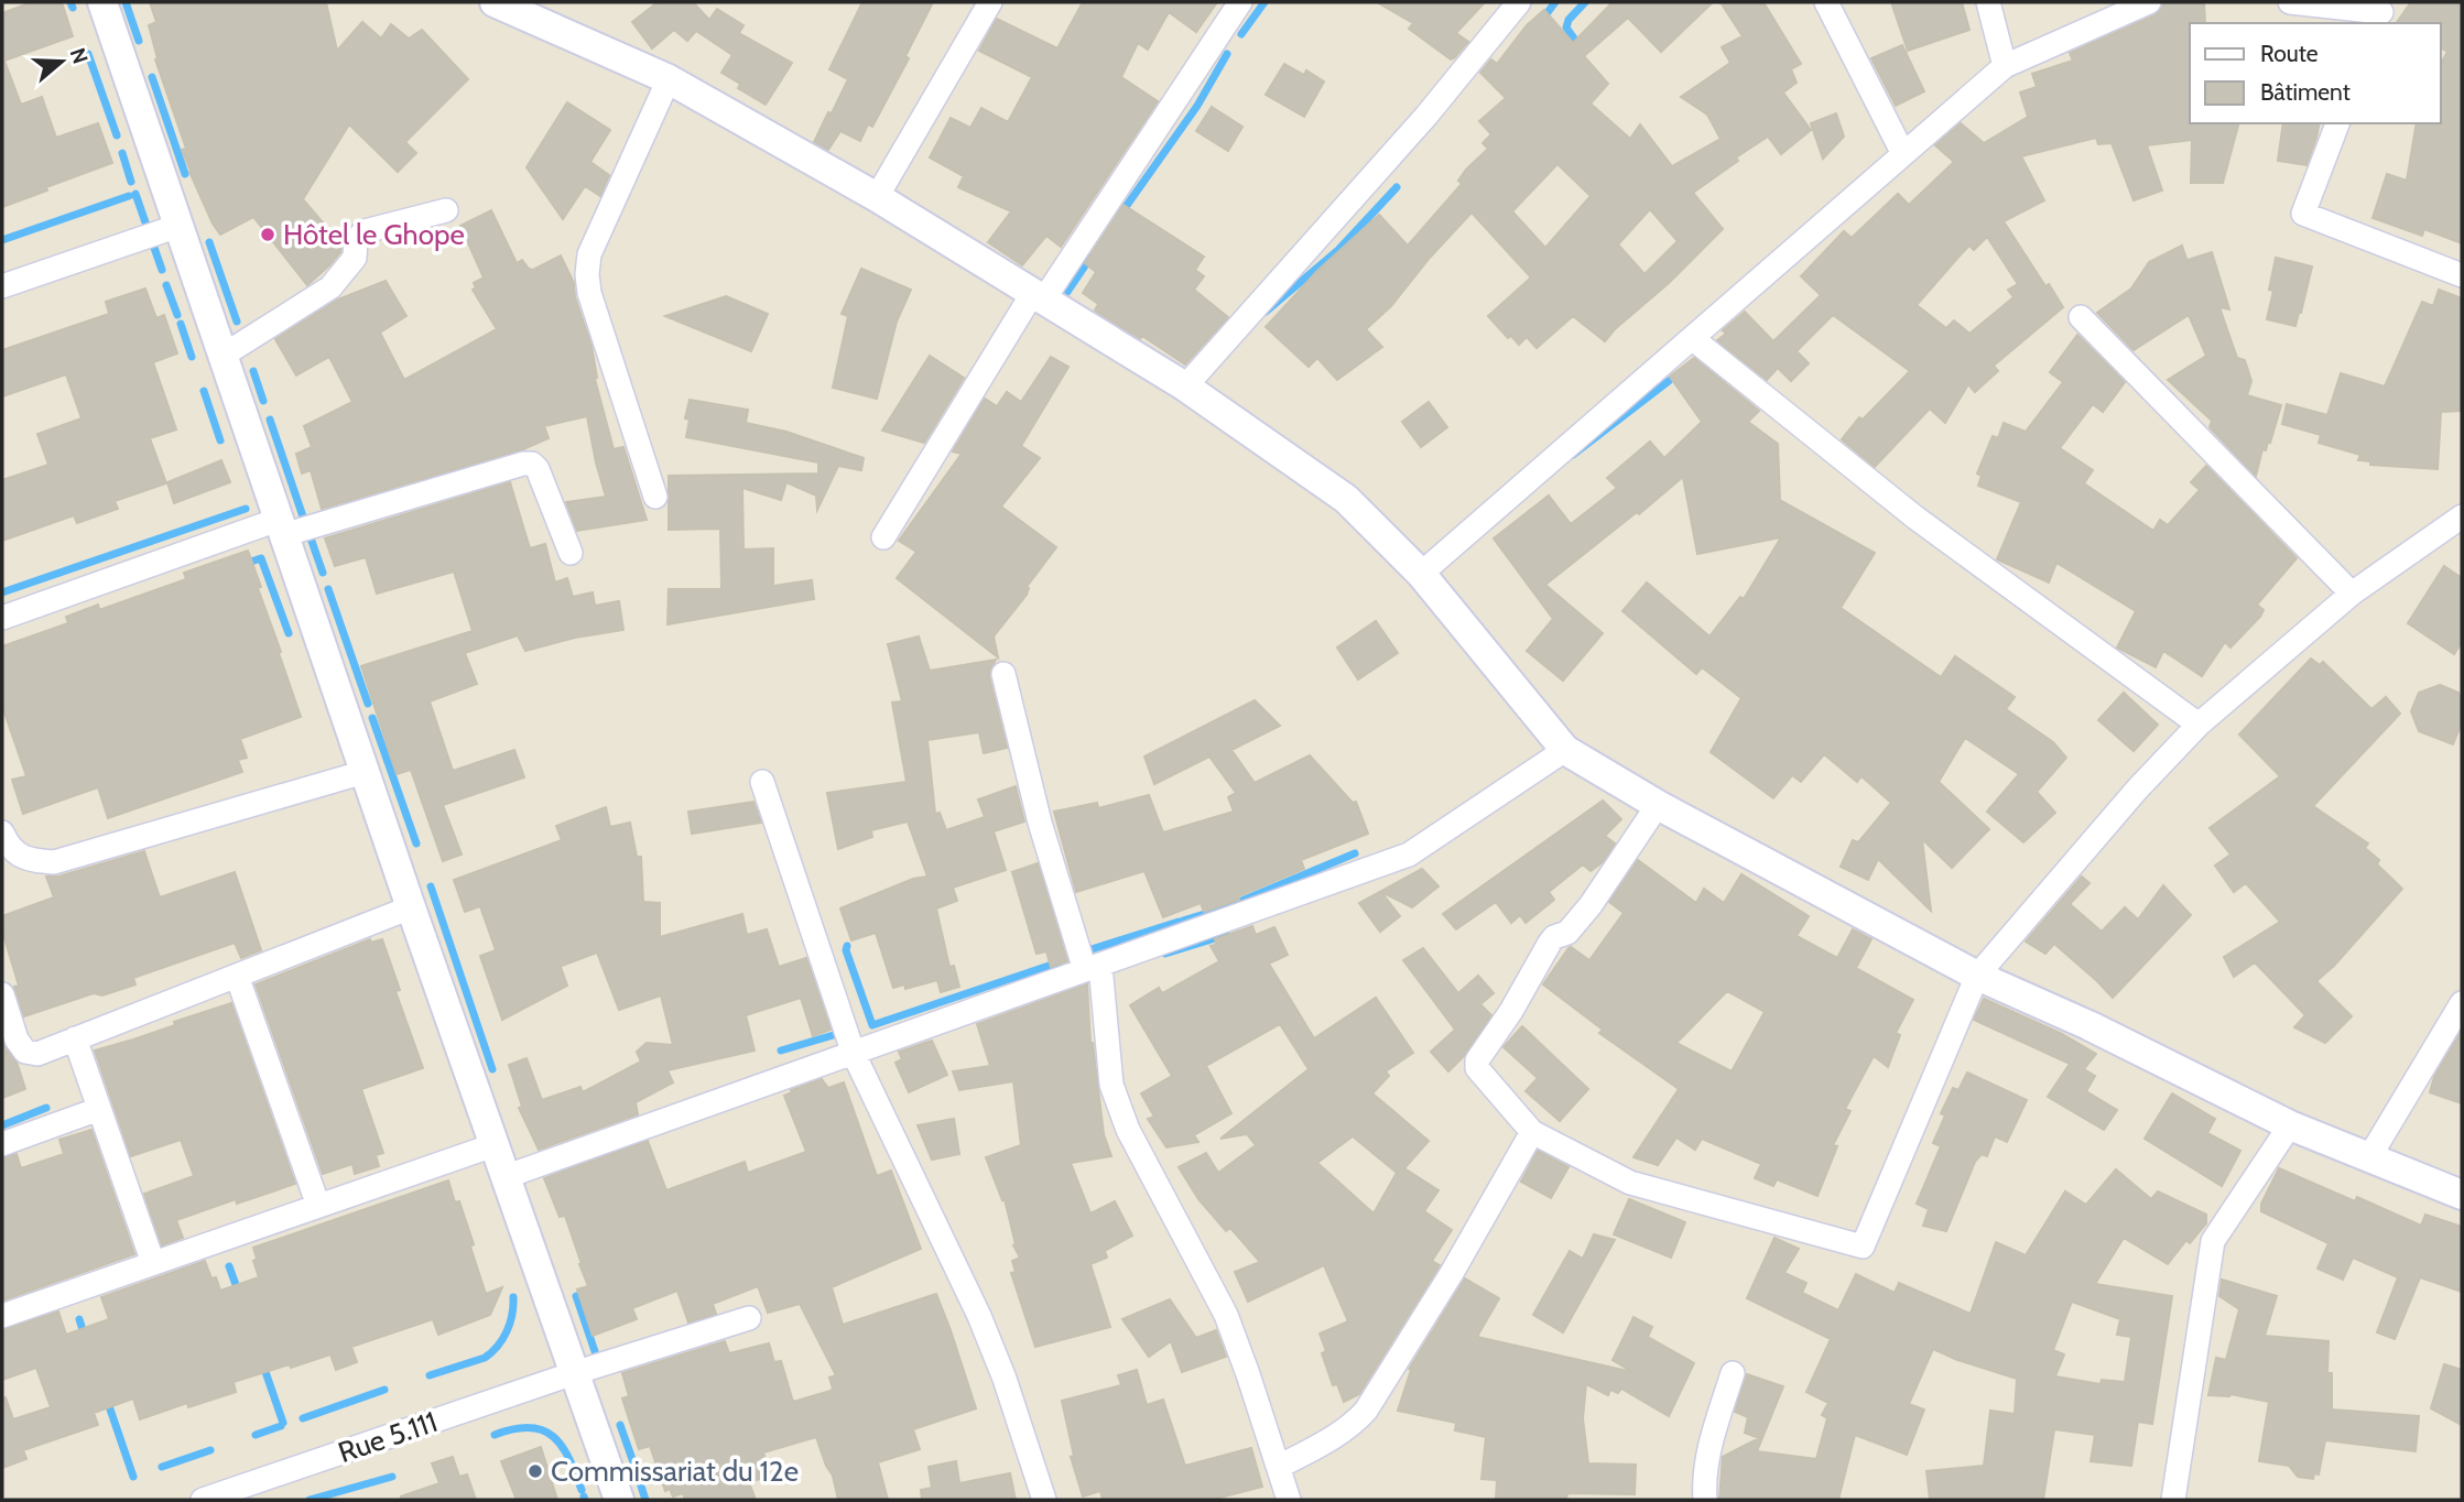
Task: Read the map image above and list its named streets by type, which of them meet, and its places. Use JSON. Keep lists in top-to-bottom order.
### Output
{
  "streets": {
    "street": ["Rue 5.111"]
  },
  "places": ["Hôtel le Ghope", "Commissariat du 12e"],
  "legend": ["Route", "Bâtiment"],
  "north": "right"
}
